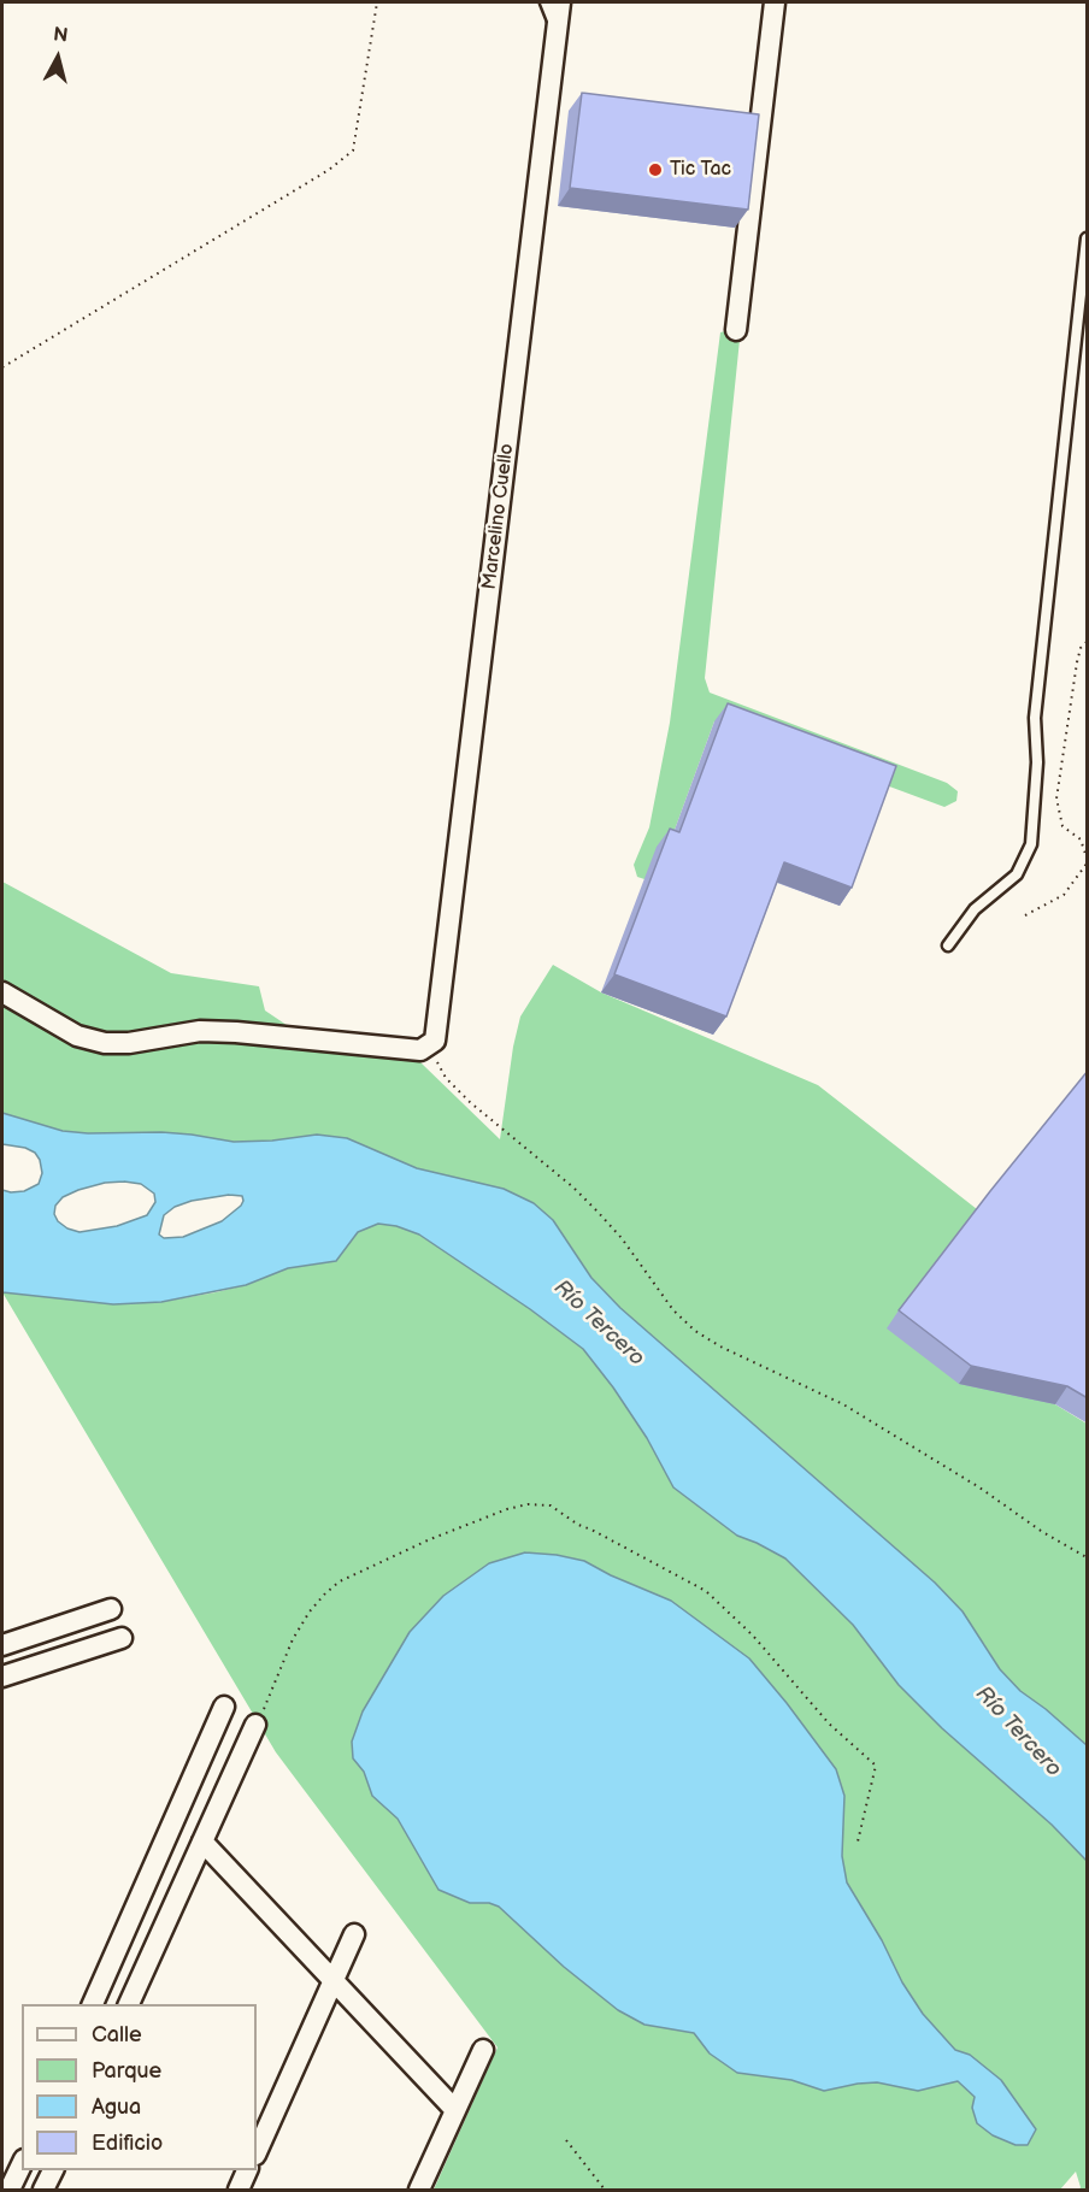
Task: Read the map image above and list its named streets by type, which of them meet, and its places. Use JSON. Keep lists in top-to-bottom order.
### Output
{
  "streets": {
    "street": ["Marcelino Cuello"]
  },
  "water": ["Río Tercero"],
  "places": ["Tic Tac"],
  "legend": [
    "Calle",
    "Parque",
    "Agua",
    "Edificio"
  ],
  "north": "top"
}
